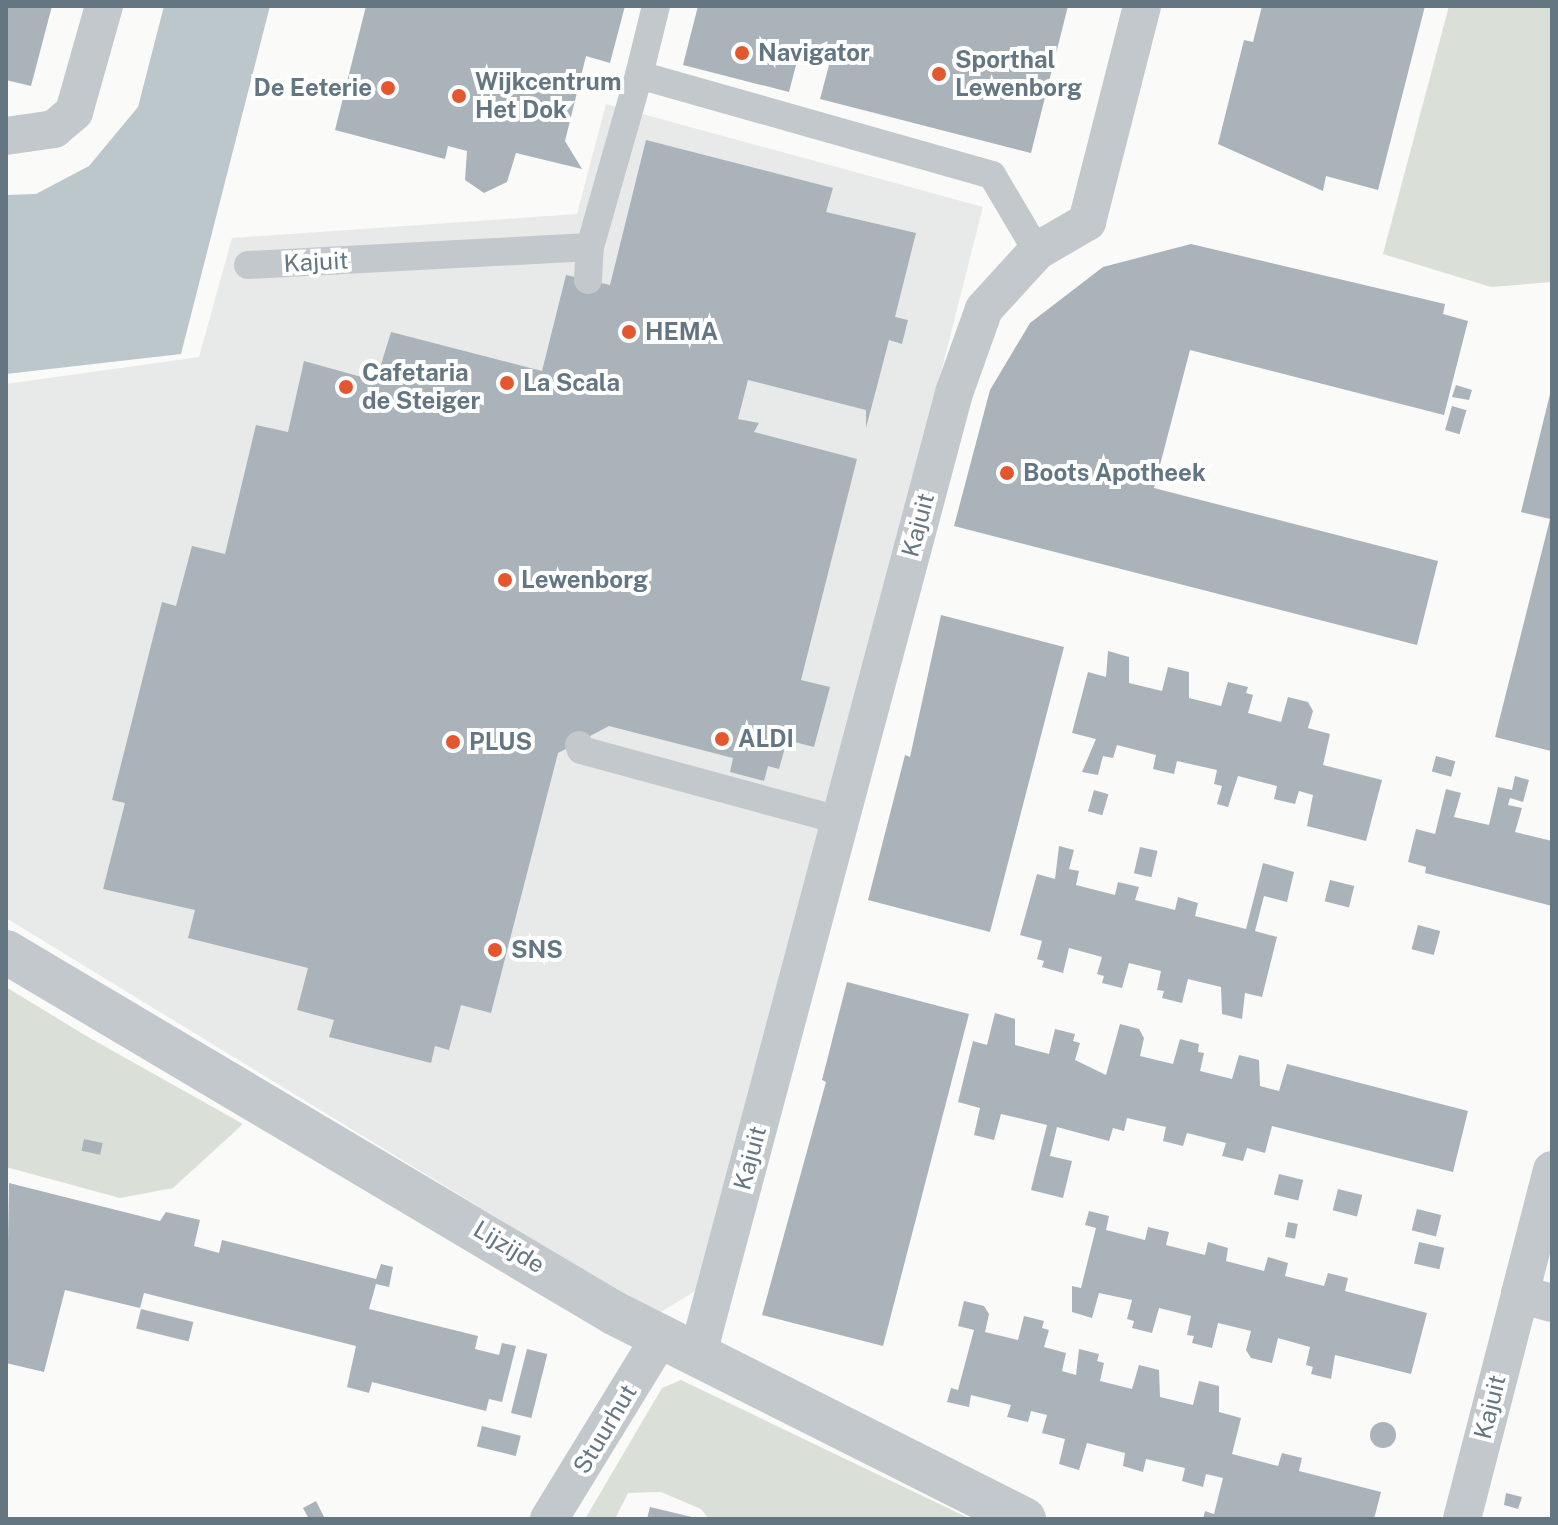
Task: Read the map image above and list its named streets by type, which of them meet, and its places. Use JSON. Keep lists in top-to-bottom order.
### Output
{
  "streets": {
    "street": ["Kajuit", "Lijzijde", "Stuurhut"]
  },
  "crossings": [
    ["Kajuit", "Lijzijde"],
    ["Kajuit", "Stuurhut"],
    ["Lijzijde", "Stuurhut"]
  ],
  "places": [
    "Navigator",
    "Sporthal Lewenborg",
    "De Eeterie",
    "Wijkcentrum Het Dok",
    "HEMA",
    "La Scala",
    "Cafetaria de Steiger",
    "Boots Apotheek",
    "Lewenborg",
    "ALDI",
    "PLUS",
    "SNS"
  ]
}
